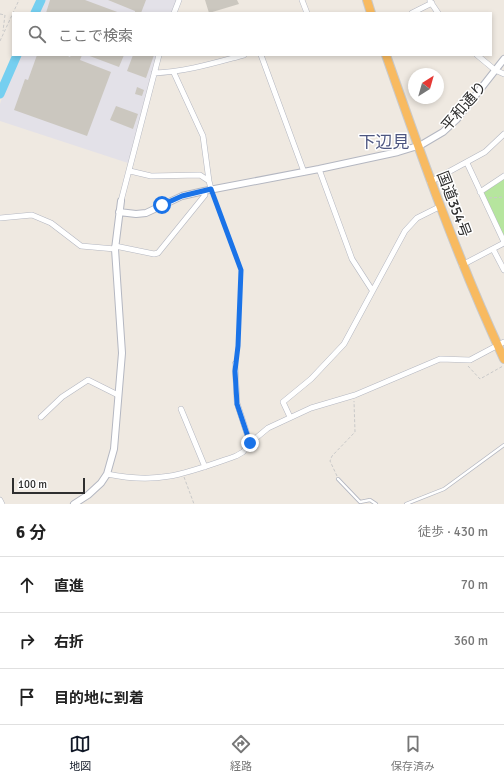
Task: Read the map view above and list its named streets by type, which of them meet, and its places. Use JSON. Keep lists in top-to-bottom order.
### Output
{
  "streets": {
    "highway": ["国道354号"],
    "street": ["平和通り"]
  },
  "crossings": [
    ["平和通り", "国道354号"]
  ],
  "districts": ["下辺見"],
  "scale_bar": "100 m",
  "north": "top right",
  "page": {
    "search": "ここで検索",
    "scale": "100 m",
    "heading": ["6 分", "徒歩 · 430 m"],
    "list": [
      ["直進", "70 m"],
      ["右折", "360 m"],
      "目的地に到着"
    ],
    "nav": ["地図", "経路", "保存済み"]
  }
}
